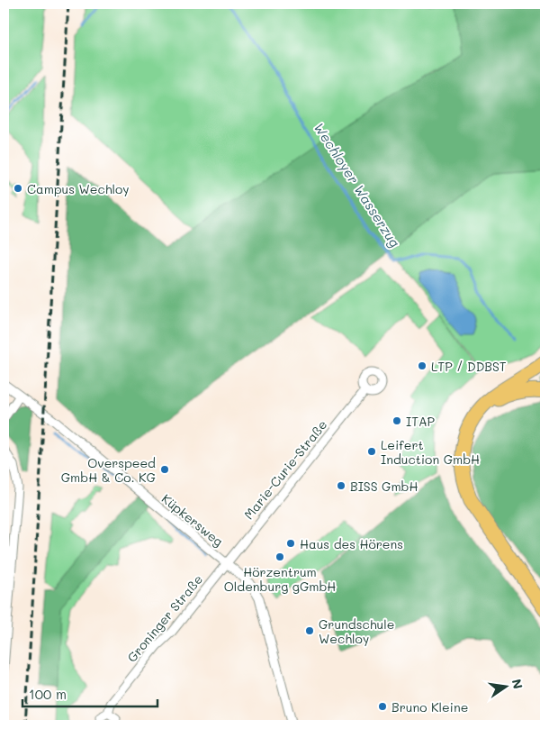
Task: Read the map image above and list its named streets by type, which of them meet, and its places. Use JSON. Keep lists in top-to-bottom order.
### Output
{
  "streets": {
    "street": ["Marie-Curie-Straße", "Küpkersweg", "Groninger Straße"]
  },
  "crossings": [
    ["Marie-Curie-Straße", "Küpkersweg"],
    ["Marie-Curie-Straße", "Groninger Straße"],
    ["Küpkersweg", "Groninger Straße"]
  ],
  "water": ["Wechloyer Wasserzug"],
  "places": [
    "Campus Wechloy",
    "LTP / DDBST",
    "ITAP",
    "Leifert Induction GmbH",
    "Overspeed GmbH & Co. KG",
    "BISS GmbH",
    "Haus des Hörens",
    "Hörzentrum Oldenburg gGmbH",
    "Grundschule Wechloy",
    "Bruno Kleine"
  ],
  "scale_bar": "100 m",
  "north": "right"
}
